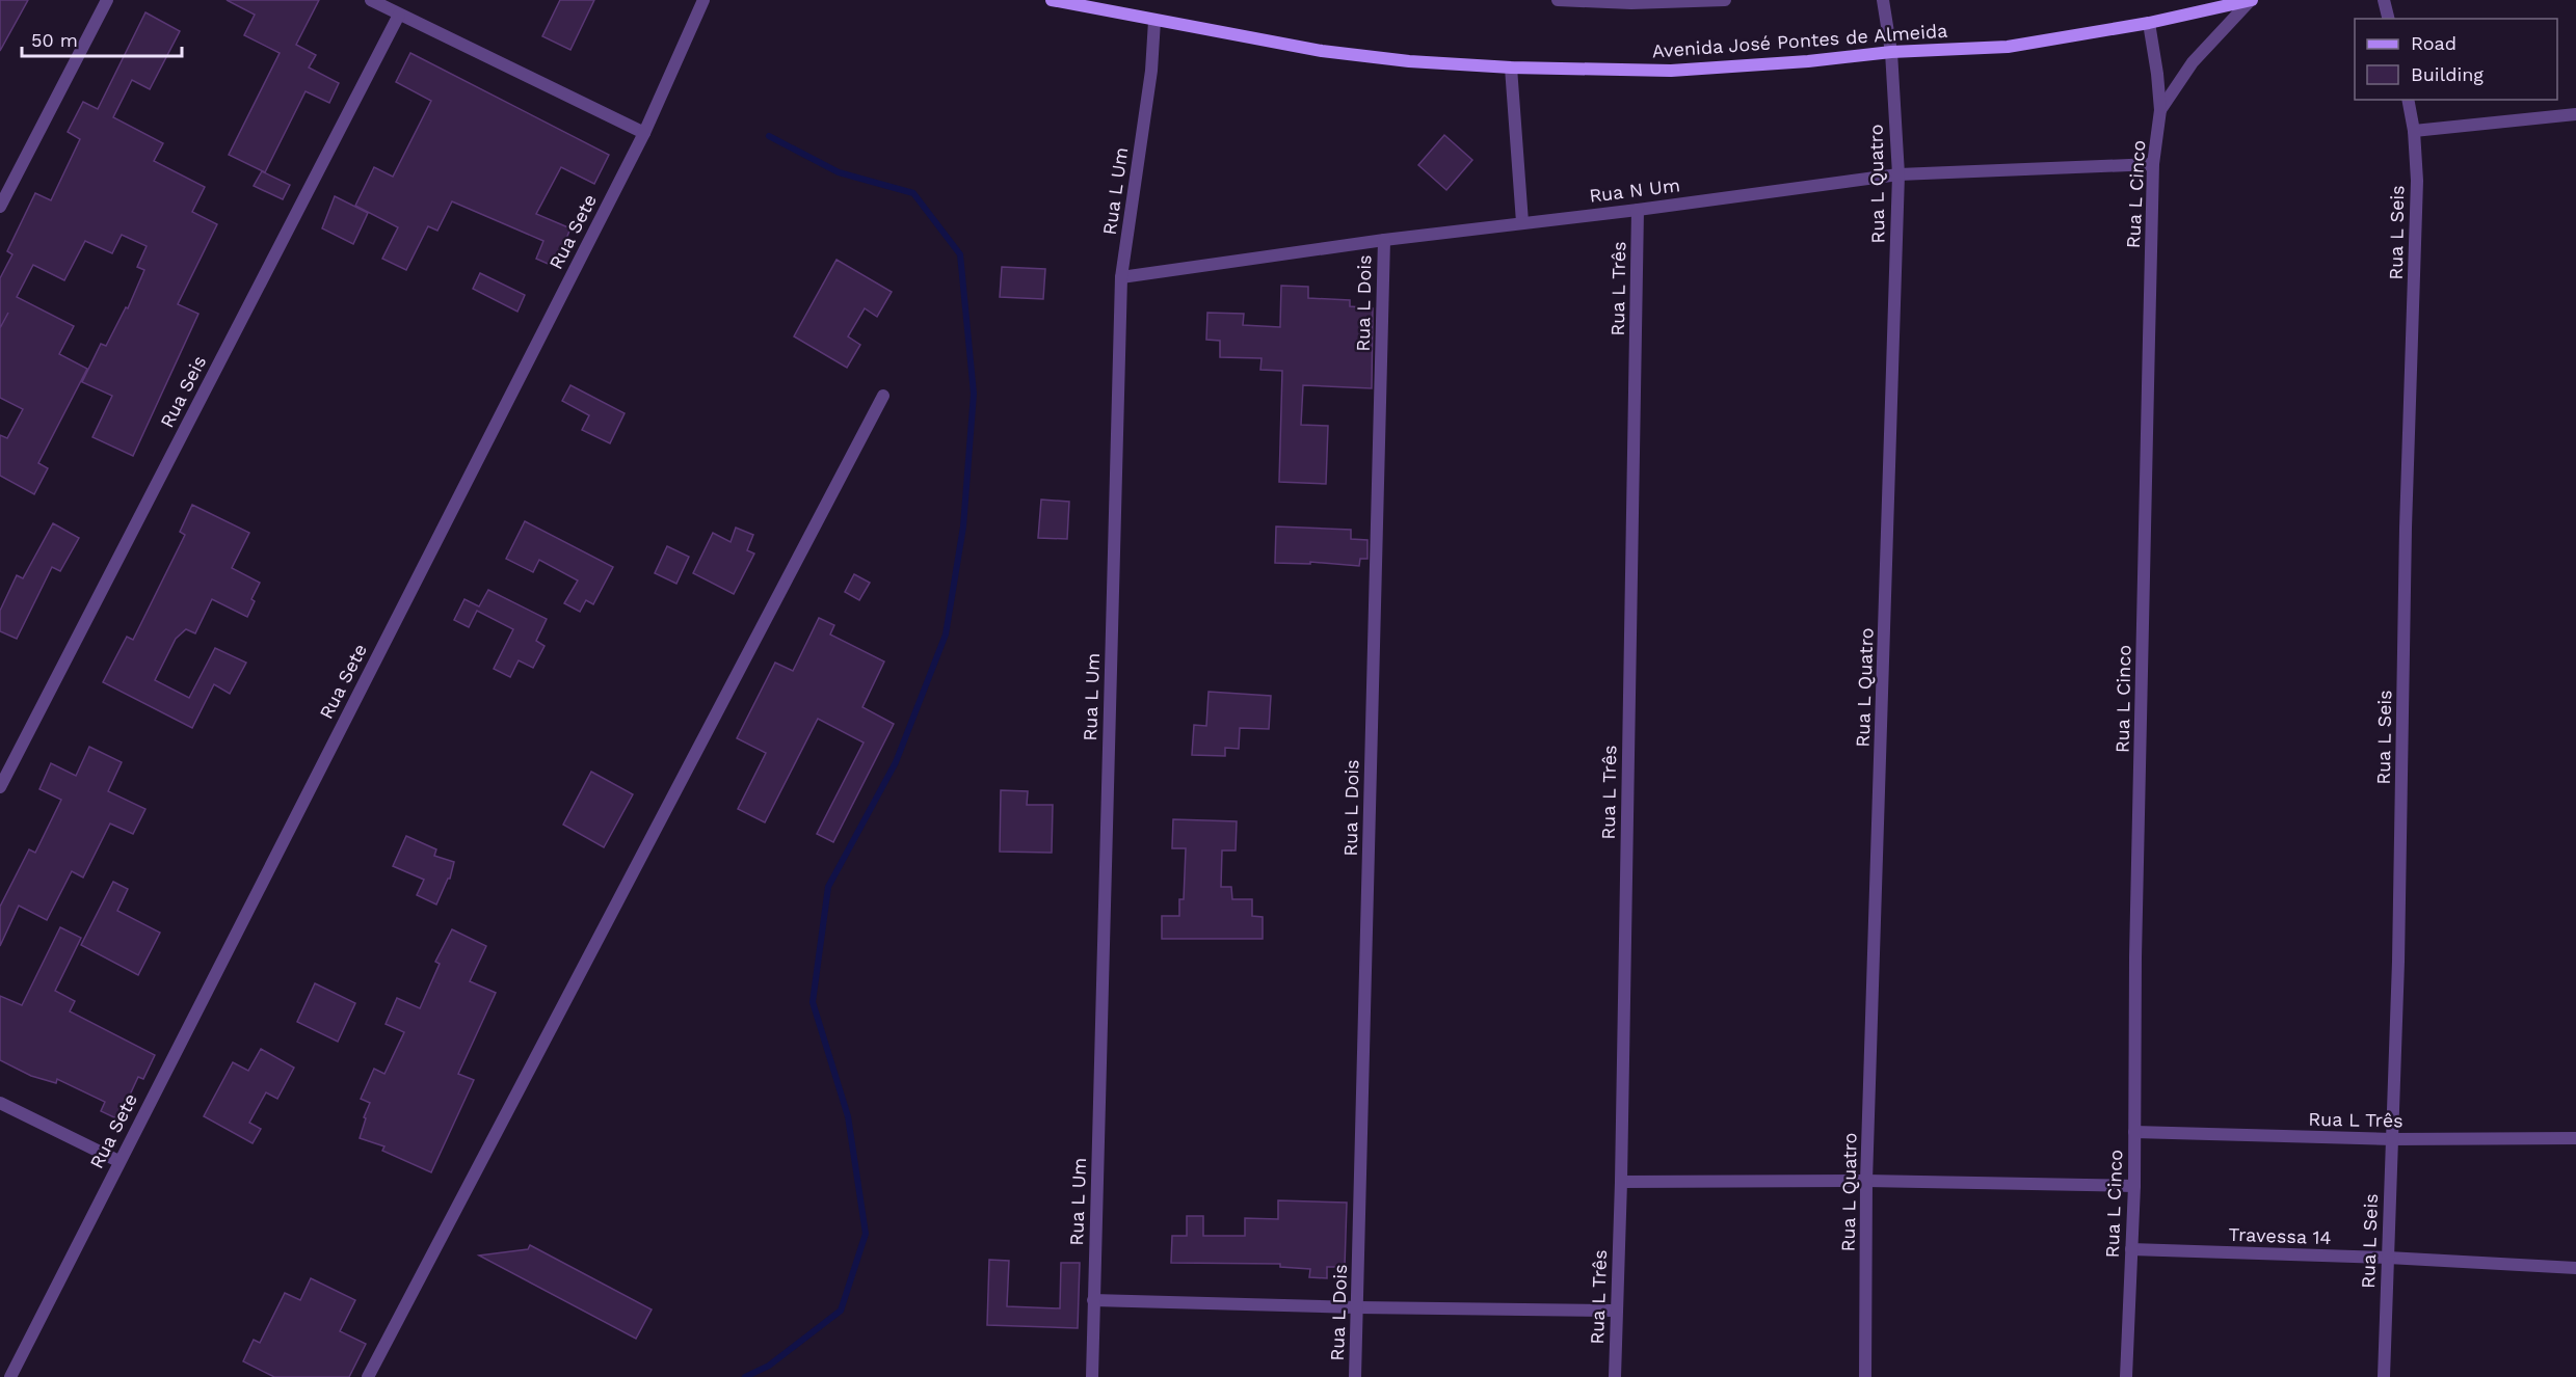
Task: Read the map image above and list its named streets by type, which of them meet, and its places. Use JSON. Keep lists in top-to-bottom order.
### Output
{
  "streets": {
    "street": [
      "Avenida José Pontes de Almeida",
      "Rua L Quatro",
      "Rua N Um",
      "Rua L Um",
      "Rua L Cinco",
      "Rua Sete",
      "Rua L Seis",
      "Rua L Três",
      "Rua L Dois",
      "Rua Seis",
      "Travessa 14"
    ]
  },
  "crossings": [
    ["Avenida José Pontes de Almeida", "Rua L Quatro"],
    ["Avenida José Pontes de Almeida", "Rua L Um"],
    ["Avenida José Pontes de Almeida", "Rua L Cinco"],
    ["Rua L Quatro", "Rua N Um"],
    ["Rua N Um", "Rua L Um"],
    ["Rua N Um", "Rua L Cinco"],
    ["Rua N Um", "Rua L Três"],
    ["Rua N Um", "Rua L Dois"],
    ["Rua L Cinco", "Rua L Três"],
    ["Rua L Cinco", "Travessa 14"],
    ["Rua L Seis", "Rua L Três"],
    ["Rua L Seis", "Travessa 14"]
  ],
  "legend": ["Road", "Building"],
  "scale_bar": "50 m"
}
